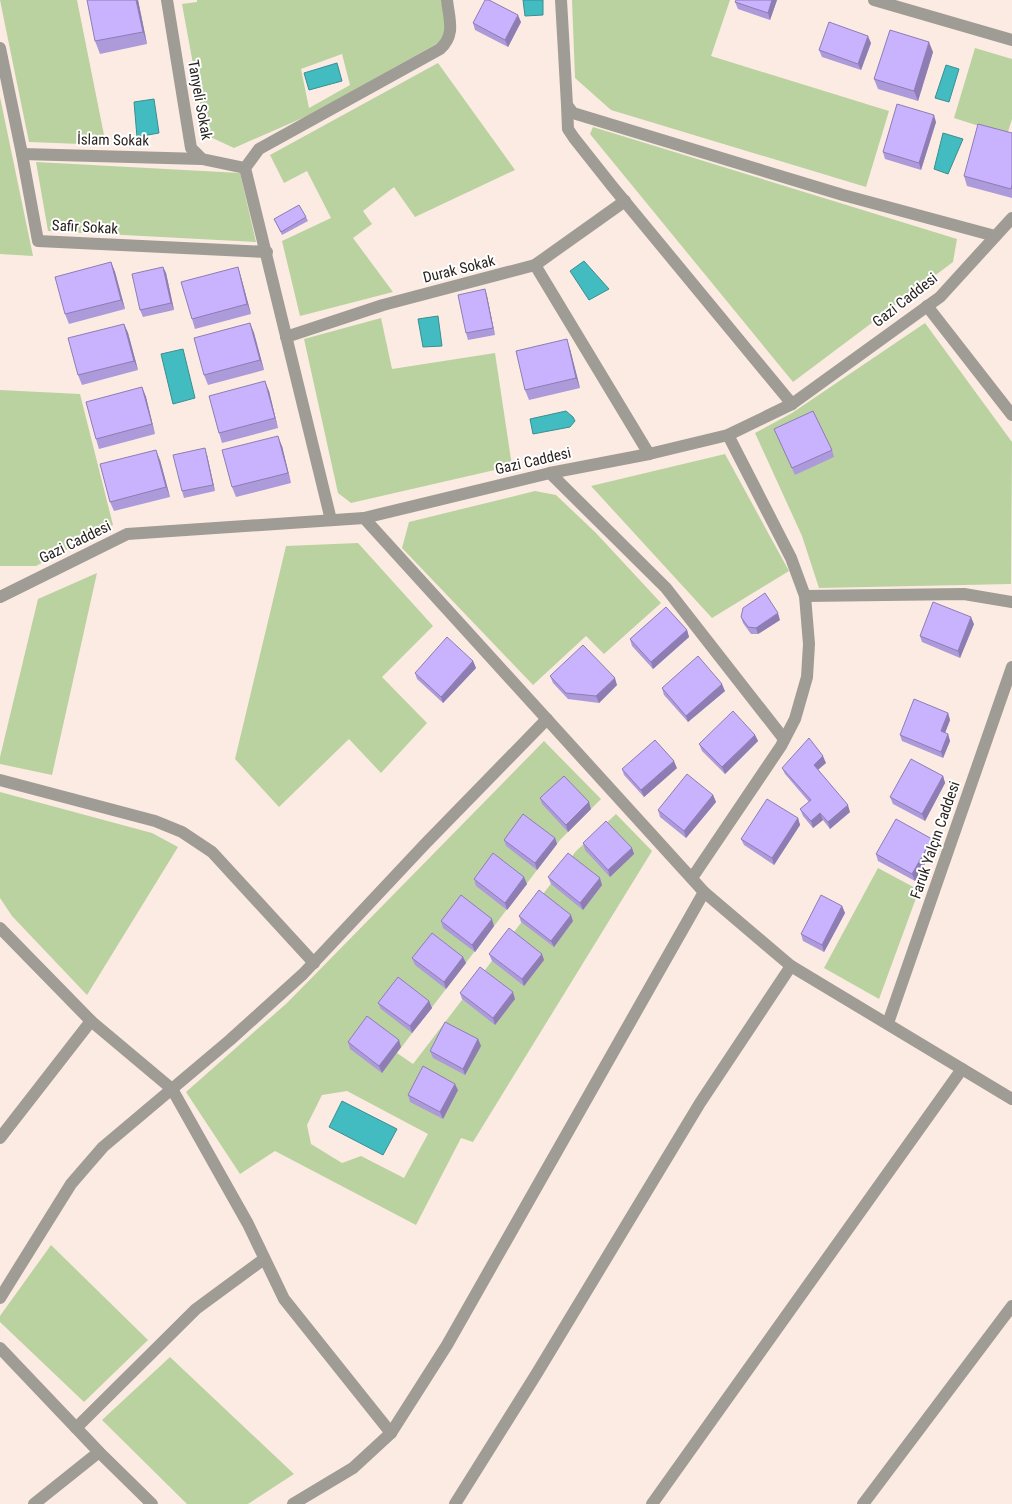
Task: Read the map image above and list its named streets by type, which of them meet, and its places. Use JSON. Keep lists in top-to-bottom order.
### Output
{
  "streets": {
    "street": [
      "Tanyeli Sokak",
      "İslam Sokak",
      "Safir Sokak",
      "Durak Sokak",
      "Gazi Caddesi",
      "Faruk Yalçın Caddesi"
    ]
  },
  "crossings": [
    ["Tanyeli Sokak", "İslam Sokak"],
    ["İslam Sokak", "Safir Sokak"]
  ]
}
